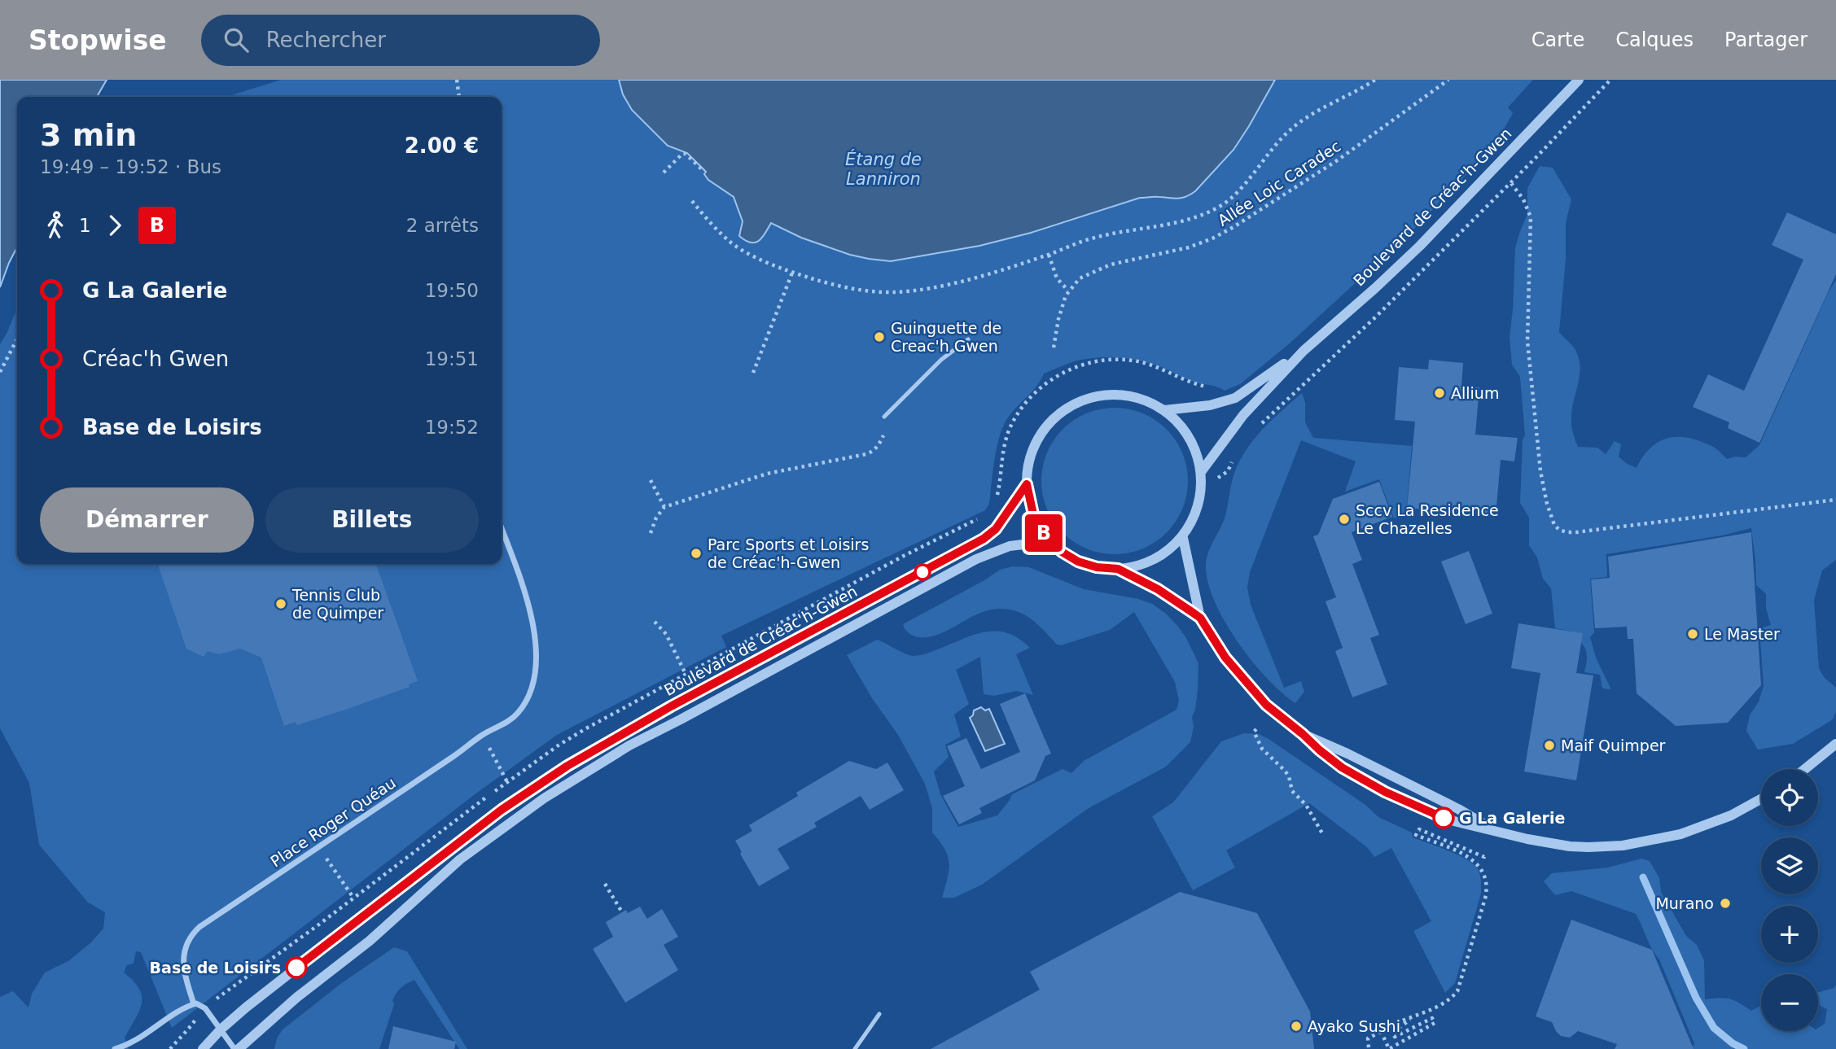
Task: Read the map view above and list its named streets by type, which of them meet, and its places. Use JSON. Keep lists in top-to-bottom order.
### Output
{
  "streets": {
    "street": ["Boulevard de Créac'h-Gwen", "Place Roger Quéau"],
    "path": ["Allée Loic Caradec"]
  },
  "water": ["Étang de Lanniron"],
  "places": [
    "Guinguette de Creac'h Gwen",
    "Allium",
    "Sccv La Residence Le Chazelles",
    "Parc Sports et Loisirs de Créac'h-Gwen",
    "Tennis Club de Quimper",
    "Le Master",
    "Maif Quimper",
    "G La Galerie",
    "Murano",
    "Base de Loisirs",
    "Ayako Sushi"
  ],
  "lines": ["bus line B"],
  "page": {
    "header": "Stopwise",
    "search": "Rechercher",
    "nav": ["Carte", "Calques", "Partager"],
    "on_map": "B",
    "heading": ["3 min", "19:49 – 19:52 · Bus", "2.00 €"],
    "legs": ["1", "B", "2 arrêts"],
    "list": [
      {
        "name": "G La Galerie",
        "value": "19:50"
      },
      {
        "name": "Créac'h Gwen",
        "value": "19:51"
      },
      {
        "name": "Base de Loisirs",
        "value": "19:52"
      }
    ],
    "buttons": ["Démarrer", "Billets"],
    "map_buttons": ["+", "−"]
  }
}
